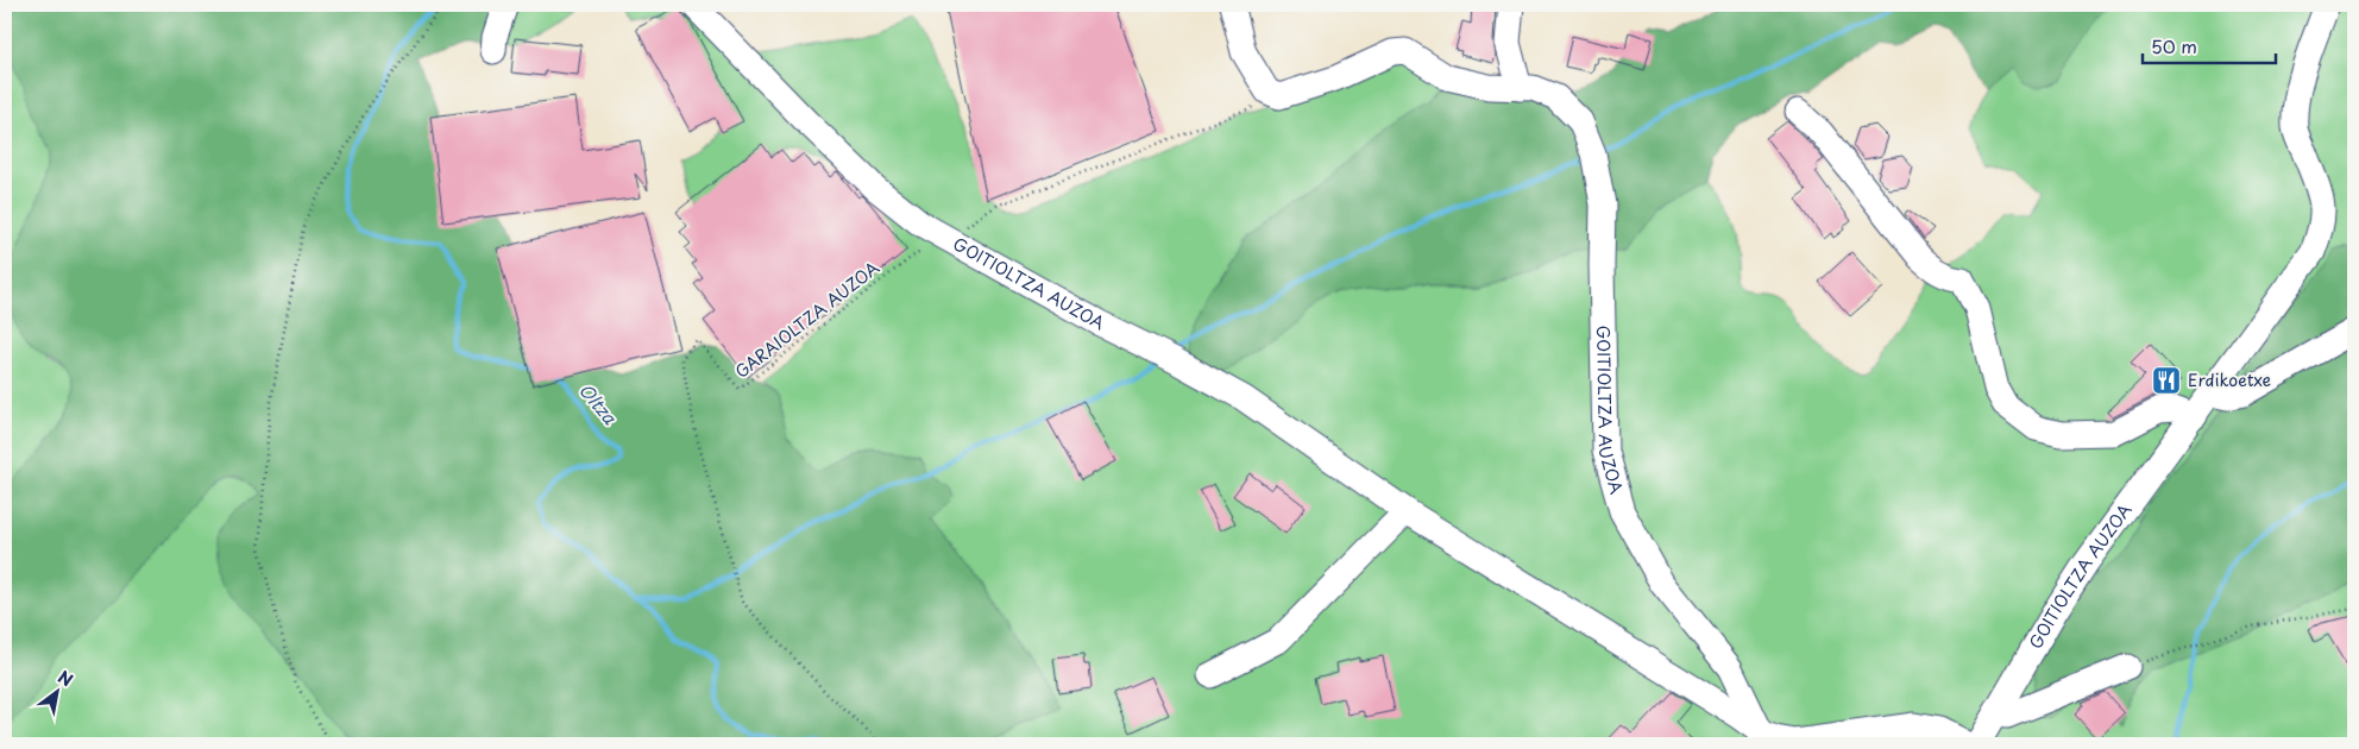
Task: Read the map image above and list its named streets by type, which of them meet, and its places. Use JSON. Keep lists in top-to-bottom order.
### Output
{
  "streets": {
    "street": ["GOITIOLTZA AUZOA"],
    "path": ["GARAIOLTZA AUZOA"]
  },
  "crossings": [
    ["GOITIOLTZA AUZOA", "GARAIOLTZA AUZOA"]
  ],
  "water": ["Oltza"],
  "places": {
    "restaurant": ["Erdikoetxe"]
  },
  "scale_bar": "50 m",
  "north": "top right"
}
